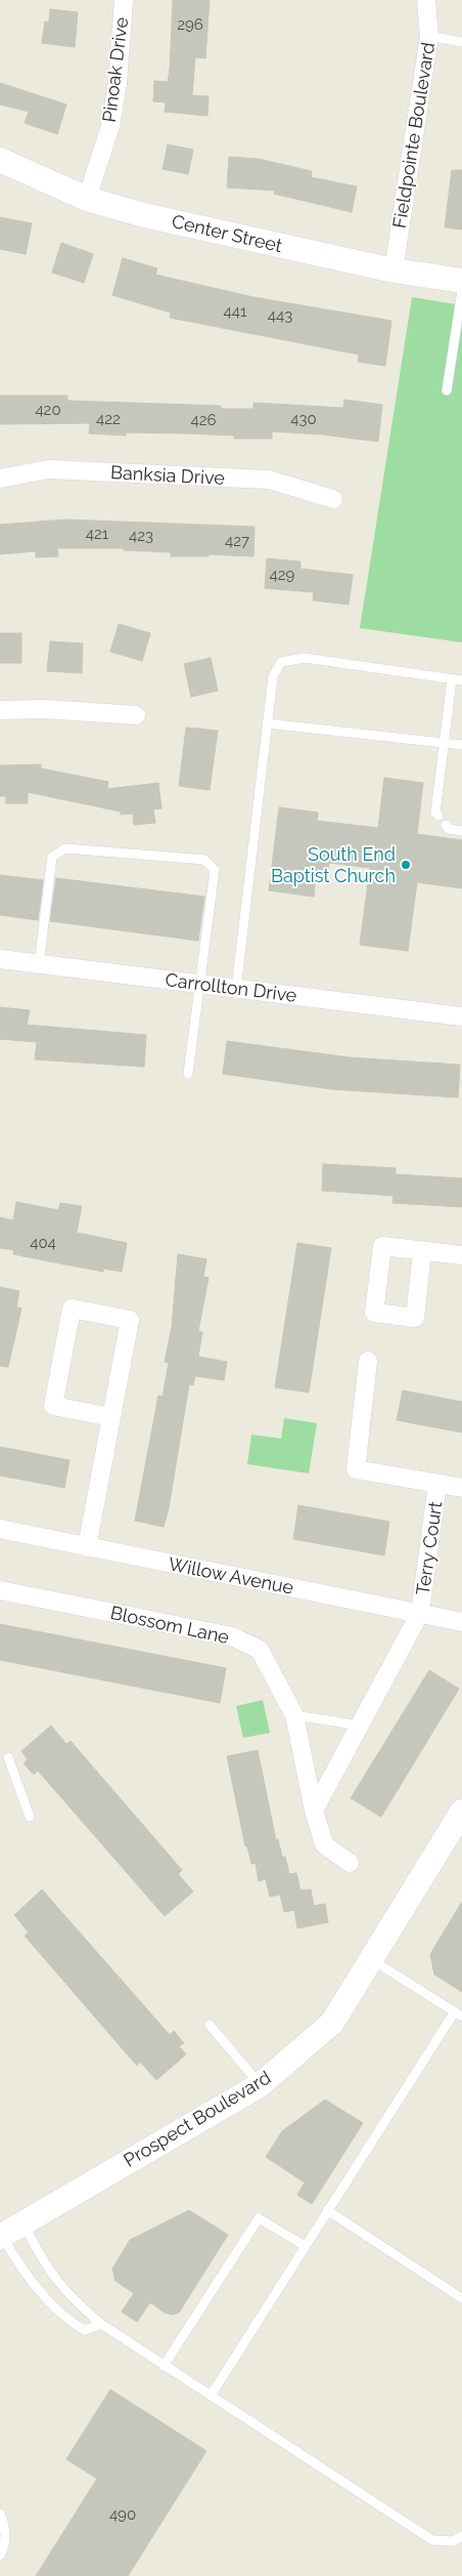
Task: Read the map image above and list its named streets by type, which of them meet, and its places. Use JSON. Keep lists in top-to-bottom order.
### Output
{
  "streets": {
    "street": [
      "Pinoak Drive",
      "Fieldpointe Boulevard",
      "Center Street",
      "Banksia Drive",
      "Carrollton Drive",
      "Terry Court",
      "Willow Avenue",
      "Blossom Lane",
      "Prospect Boulevard"
    ]
  },
  "crossings": [
    ["Pinoak Drive", "Center Street"],
    ["Fieldpointe Boulevard", "Center Street"],
    ["Terry Court", "Willow Avenue"]
  ],
  "places": ["South End Baptist Church"],
  "house_numbers": [
    "296",
    "441",
    "443",
    "420",
    "422",
    "430",
    "426",
    "421",
    "423",
    "427",
    "429",
    "404",
    "490"
  ]
}
